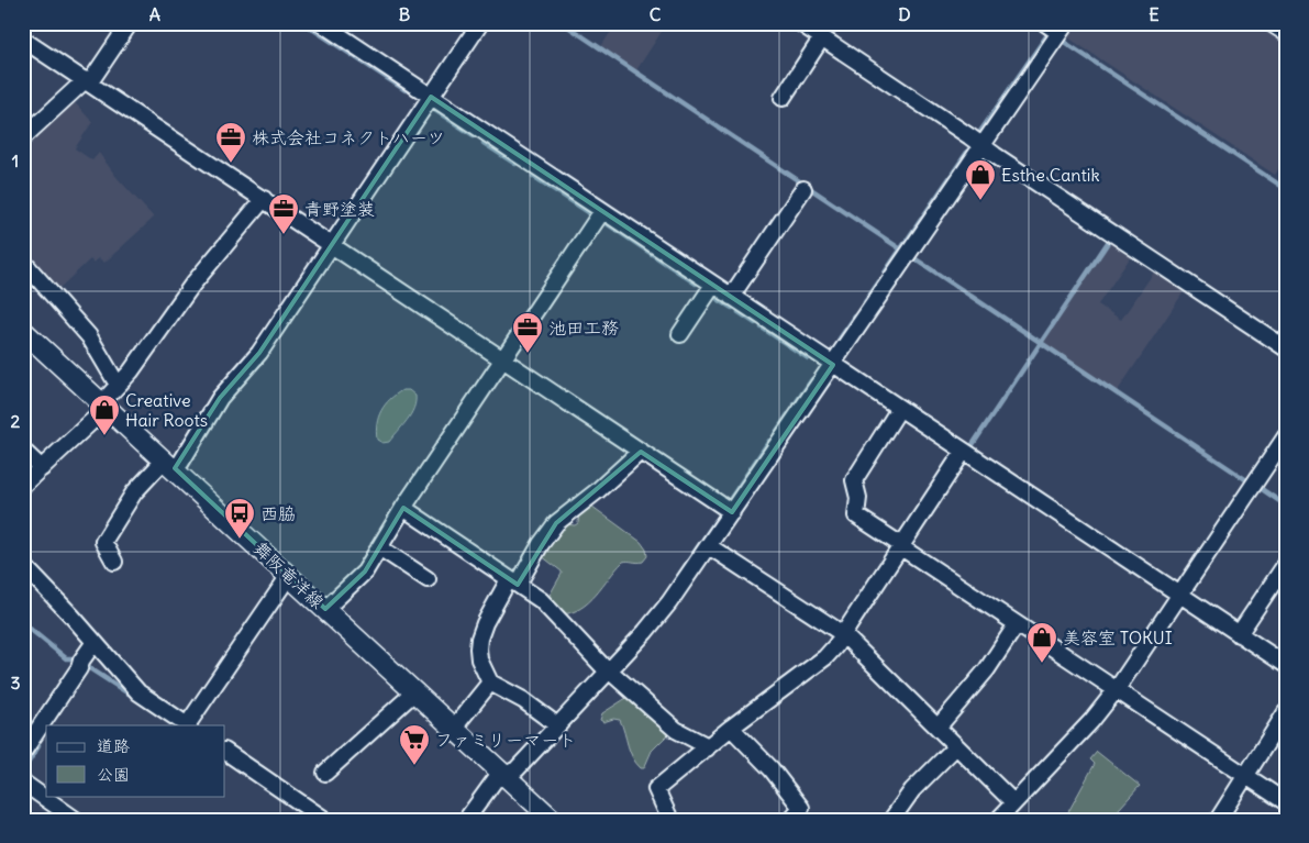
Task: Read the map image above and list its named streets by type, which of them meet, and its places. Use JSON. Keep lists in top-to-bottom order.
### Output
{
  "streets": {
    "main road": ["舞阪竜洋線"]
  },
  "places": {
    "office": ["株式会社コネクトハーツ", "青野塗装", "池田工務"],
    "shop": ["Esthe Cantik", "Creative Hair Roots", "美容室 TOKUI"],
    "bus stop": ["西脇"],
    "supermarket": ["ファミリーマート"]
  },
  "legend": ["道路", "公園"],
  "grid": {
    "columns": [
      "A",
      "B",
      "C",
      "D",
      "E"
    ],
    "rows": ["1", "2", "3"]
  }
}
